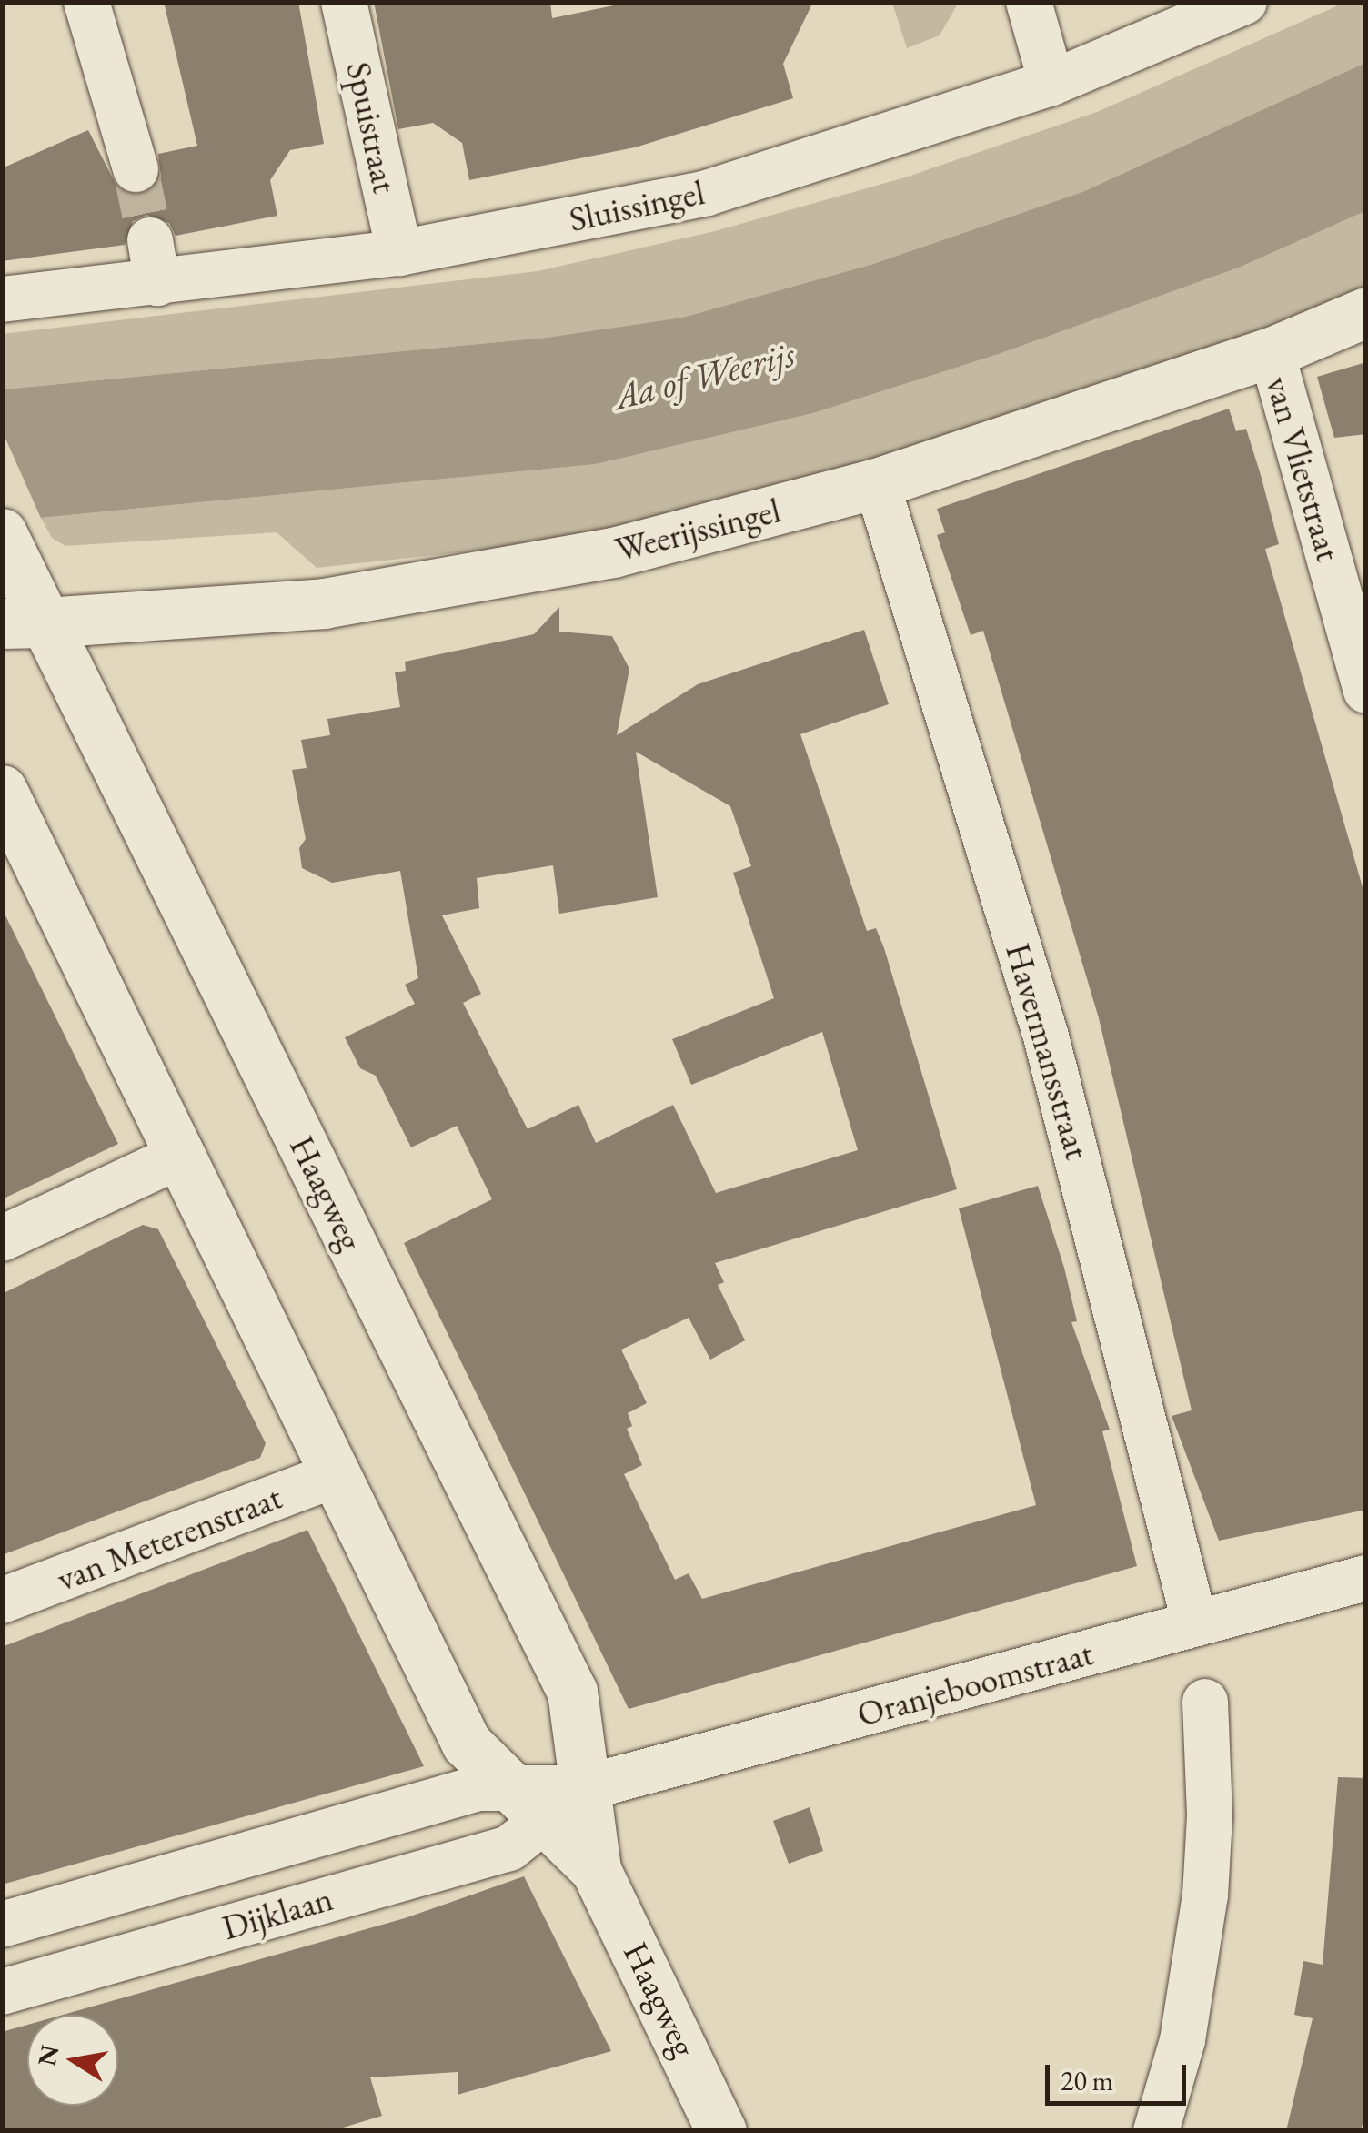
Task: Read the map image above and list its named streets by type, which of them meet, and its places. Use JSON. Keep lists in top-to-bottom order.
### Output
{
  "streets": {
    "main road": ["Weerijssingel", "Haagweg"],
    "street": [
      "Spuistraat",
      "Sluissingel",
      "van Vlietstraat",
      "Havermansstraat",
      "van Meterenstraat",
      "Oranjeboomstraat",
      "Dijklaan"
    ]
  },
  "crossings": [
    ["Spuistraat", "Sluissingel"],
    ["van Vlietstraat", "Weerijssingel"],
    ["Weerijssingel", "Havermansstraat"],
    ["Weerijssingel", "Haagweg"],
    ["Havermansstraat", "Oranjeboomstraat"],
    ["Haagweg", "van Meterenstraat"],
    ["Haagweg", "Oranjeboomstraat"],
    ["Haagweg", "Dijklaan"],
    ["Oranjeboomstraat", "Dijklaan"]
  ],
  "water": ["Aa of Weerijs"],
  "scale_bar": "20 m",
  "north": "left"
}
